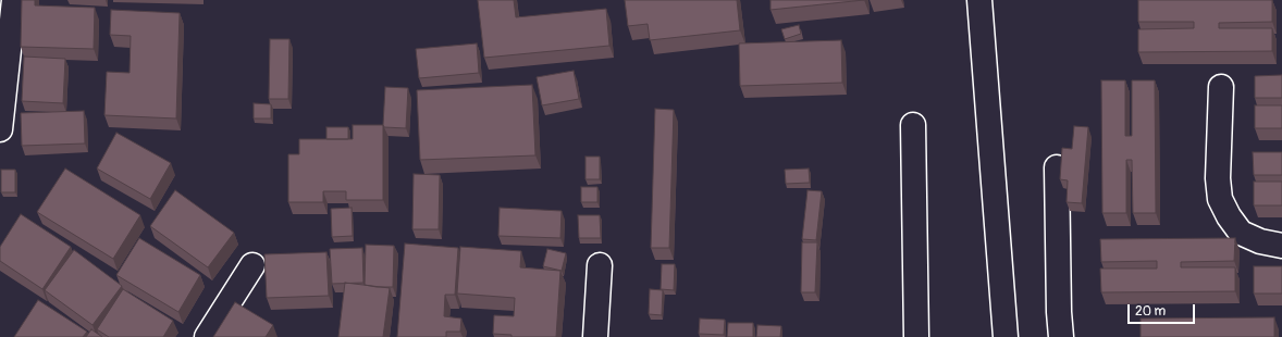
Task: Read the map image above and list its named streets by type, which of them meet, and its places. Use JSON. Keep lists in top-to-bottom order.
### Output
{
  "scale_bar": "20 m"
}
